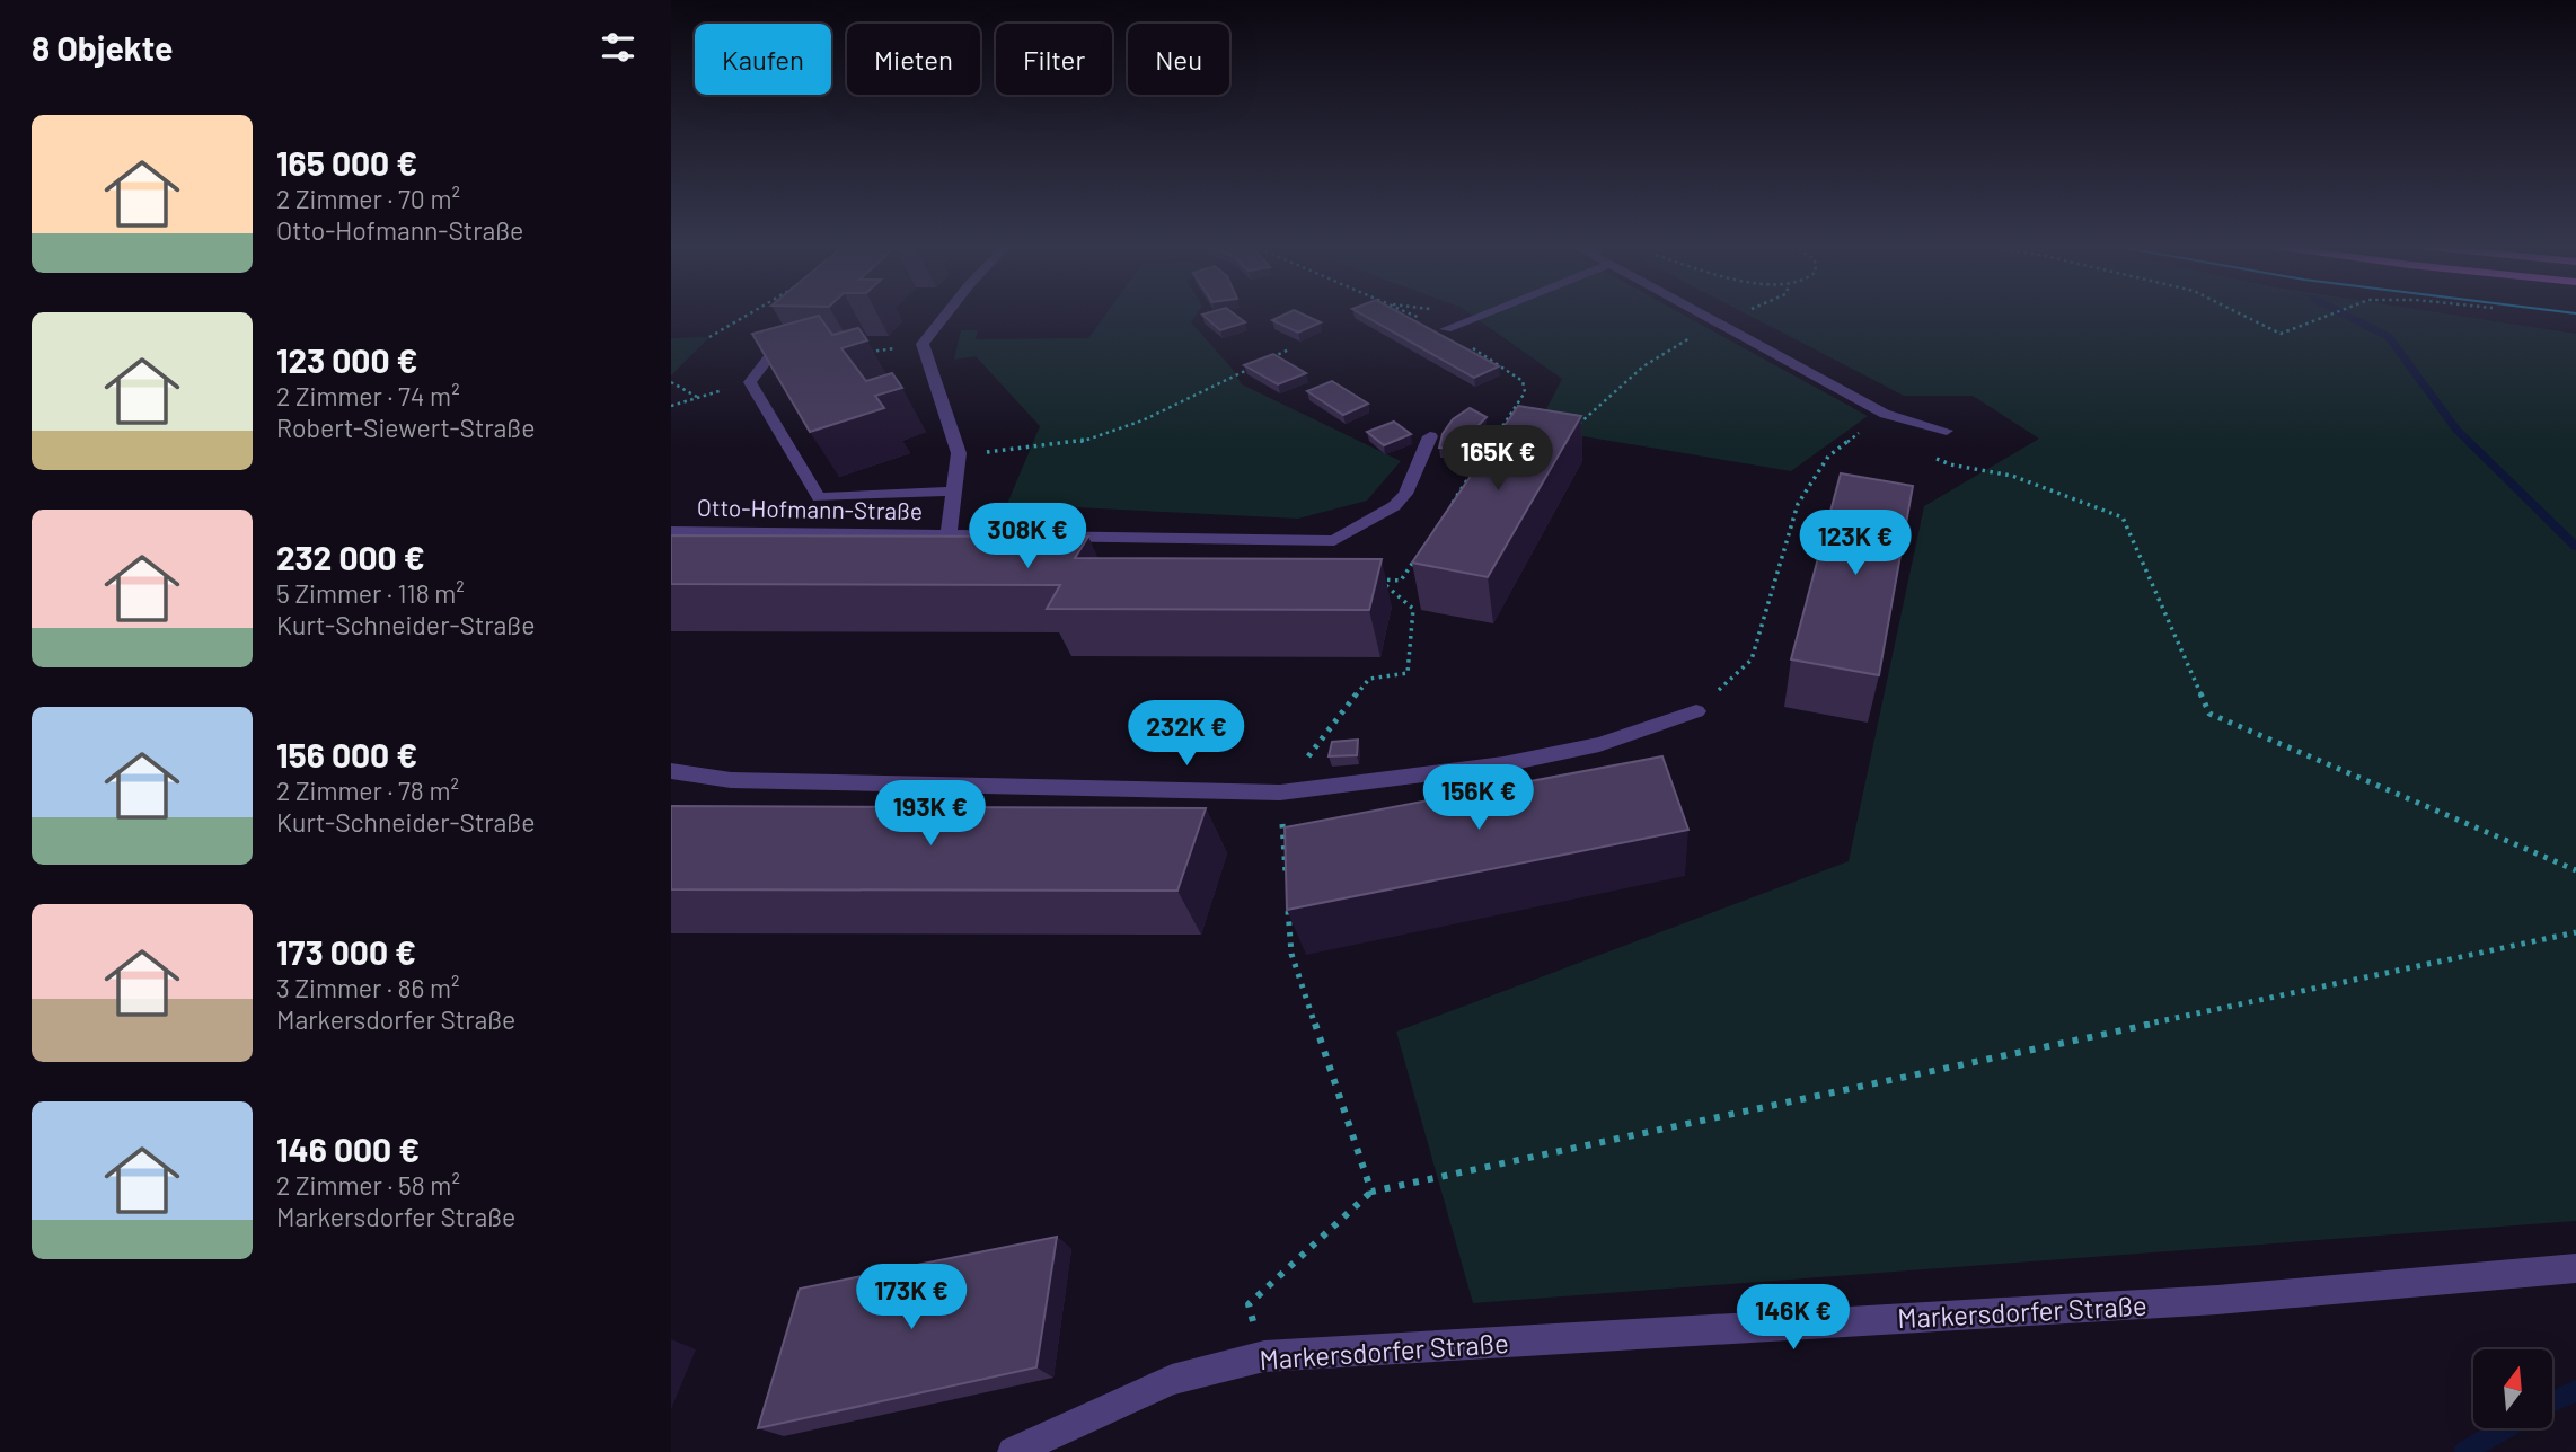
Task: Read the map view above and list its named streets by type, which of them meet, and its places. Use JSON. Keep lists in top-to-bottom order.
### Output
{
  "streets": {
    "street": ["Otto-Hofmann-Straße", "Markersdorfer Straße"]
  },
  "north": "top",
  "page": {
    "heading": "8 Objekte",
    "chip": [
      "Kaufen",
      "Mieten",
      "Filter",
      "Neu"
    ],
    "list": [
      {
        "name": "165 000 €",
        "note": "2 Zimmer · 70 m² · Otto-Hofmann-Straße"
      },
      {
        "name": "123 000 €",
        "note": "2 Zimmer · 74 m² · Robert-Siewert-Straße"
      },
      {
        "name": "232 000 €",
        "note": "5 Zimmer · 118 m² · Kurt-Schneider-Straße"
      },
      {
        "name": "156 000 €",
        "note": "2 Zimmer · 78 m² · Kurt-Schneider-Straße"
      },
      {
        "name": "173 000 €",
        "note": "3 Zimmer · 86 m² · Markersdorfer Straße"
      },
      {
        "name": "146 000 €",
        "note": "2 Zimmer · 58 m² · Markersdorfer Straße"
      }
    ],
    "price": [
      "165K €",
      "308K €",
      "123K €",
      "232K €",
      "156K €",
      "193K €",
      "173K €",
      "146K €"
    ]
  }
}
